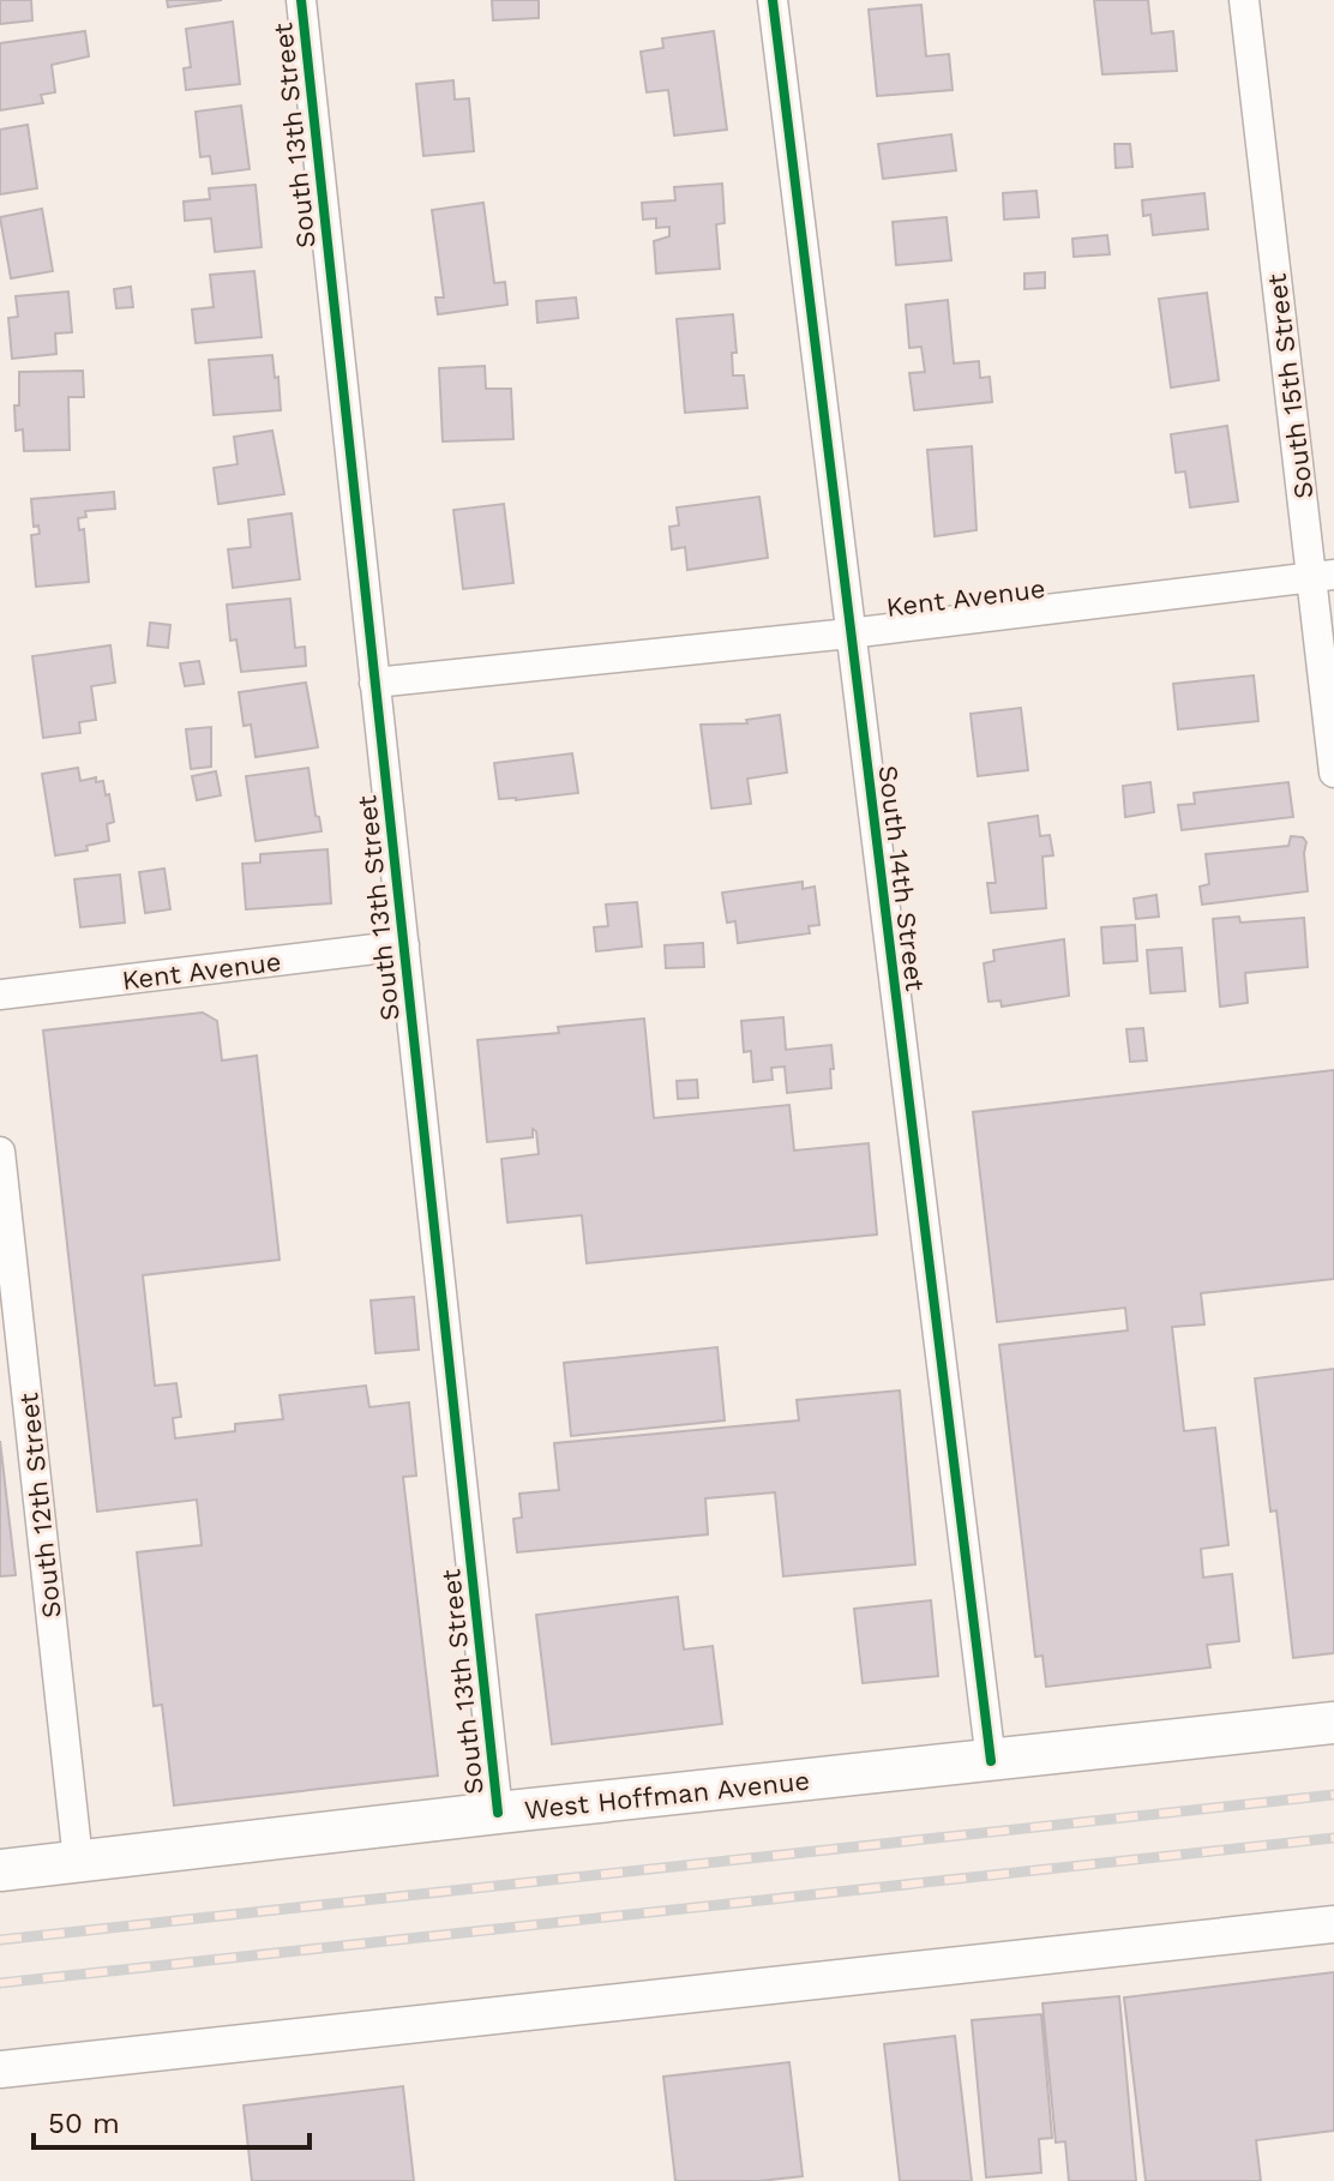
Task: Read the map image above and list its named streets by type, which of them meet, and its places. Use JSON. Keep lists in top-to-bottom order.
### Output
{
  "streets": {
    "main road": ["West Hoffman Avenue"],
    "street": [
      "South 13th Street",
      "South 15th Street",
      "Kent Avenue",
      "South 14th Street",
      "South 12th Street"
    ]
  },
  "crossings": [
    ["South 13th Street", "Kent Avenue"],
    ["South 13th Street", "West Hoffman Avenue"],
    ["South 15th Street", "Kent Avenue"],
    ["Kent Avenue", "South 14th Street"],
    ["South 14th Street", "West Hoffman Avenue"],
    ["South 12th Street", "West Hoffman Avenue"]
  ],
  "scale_bar": "50 m"
}
